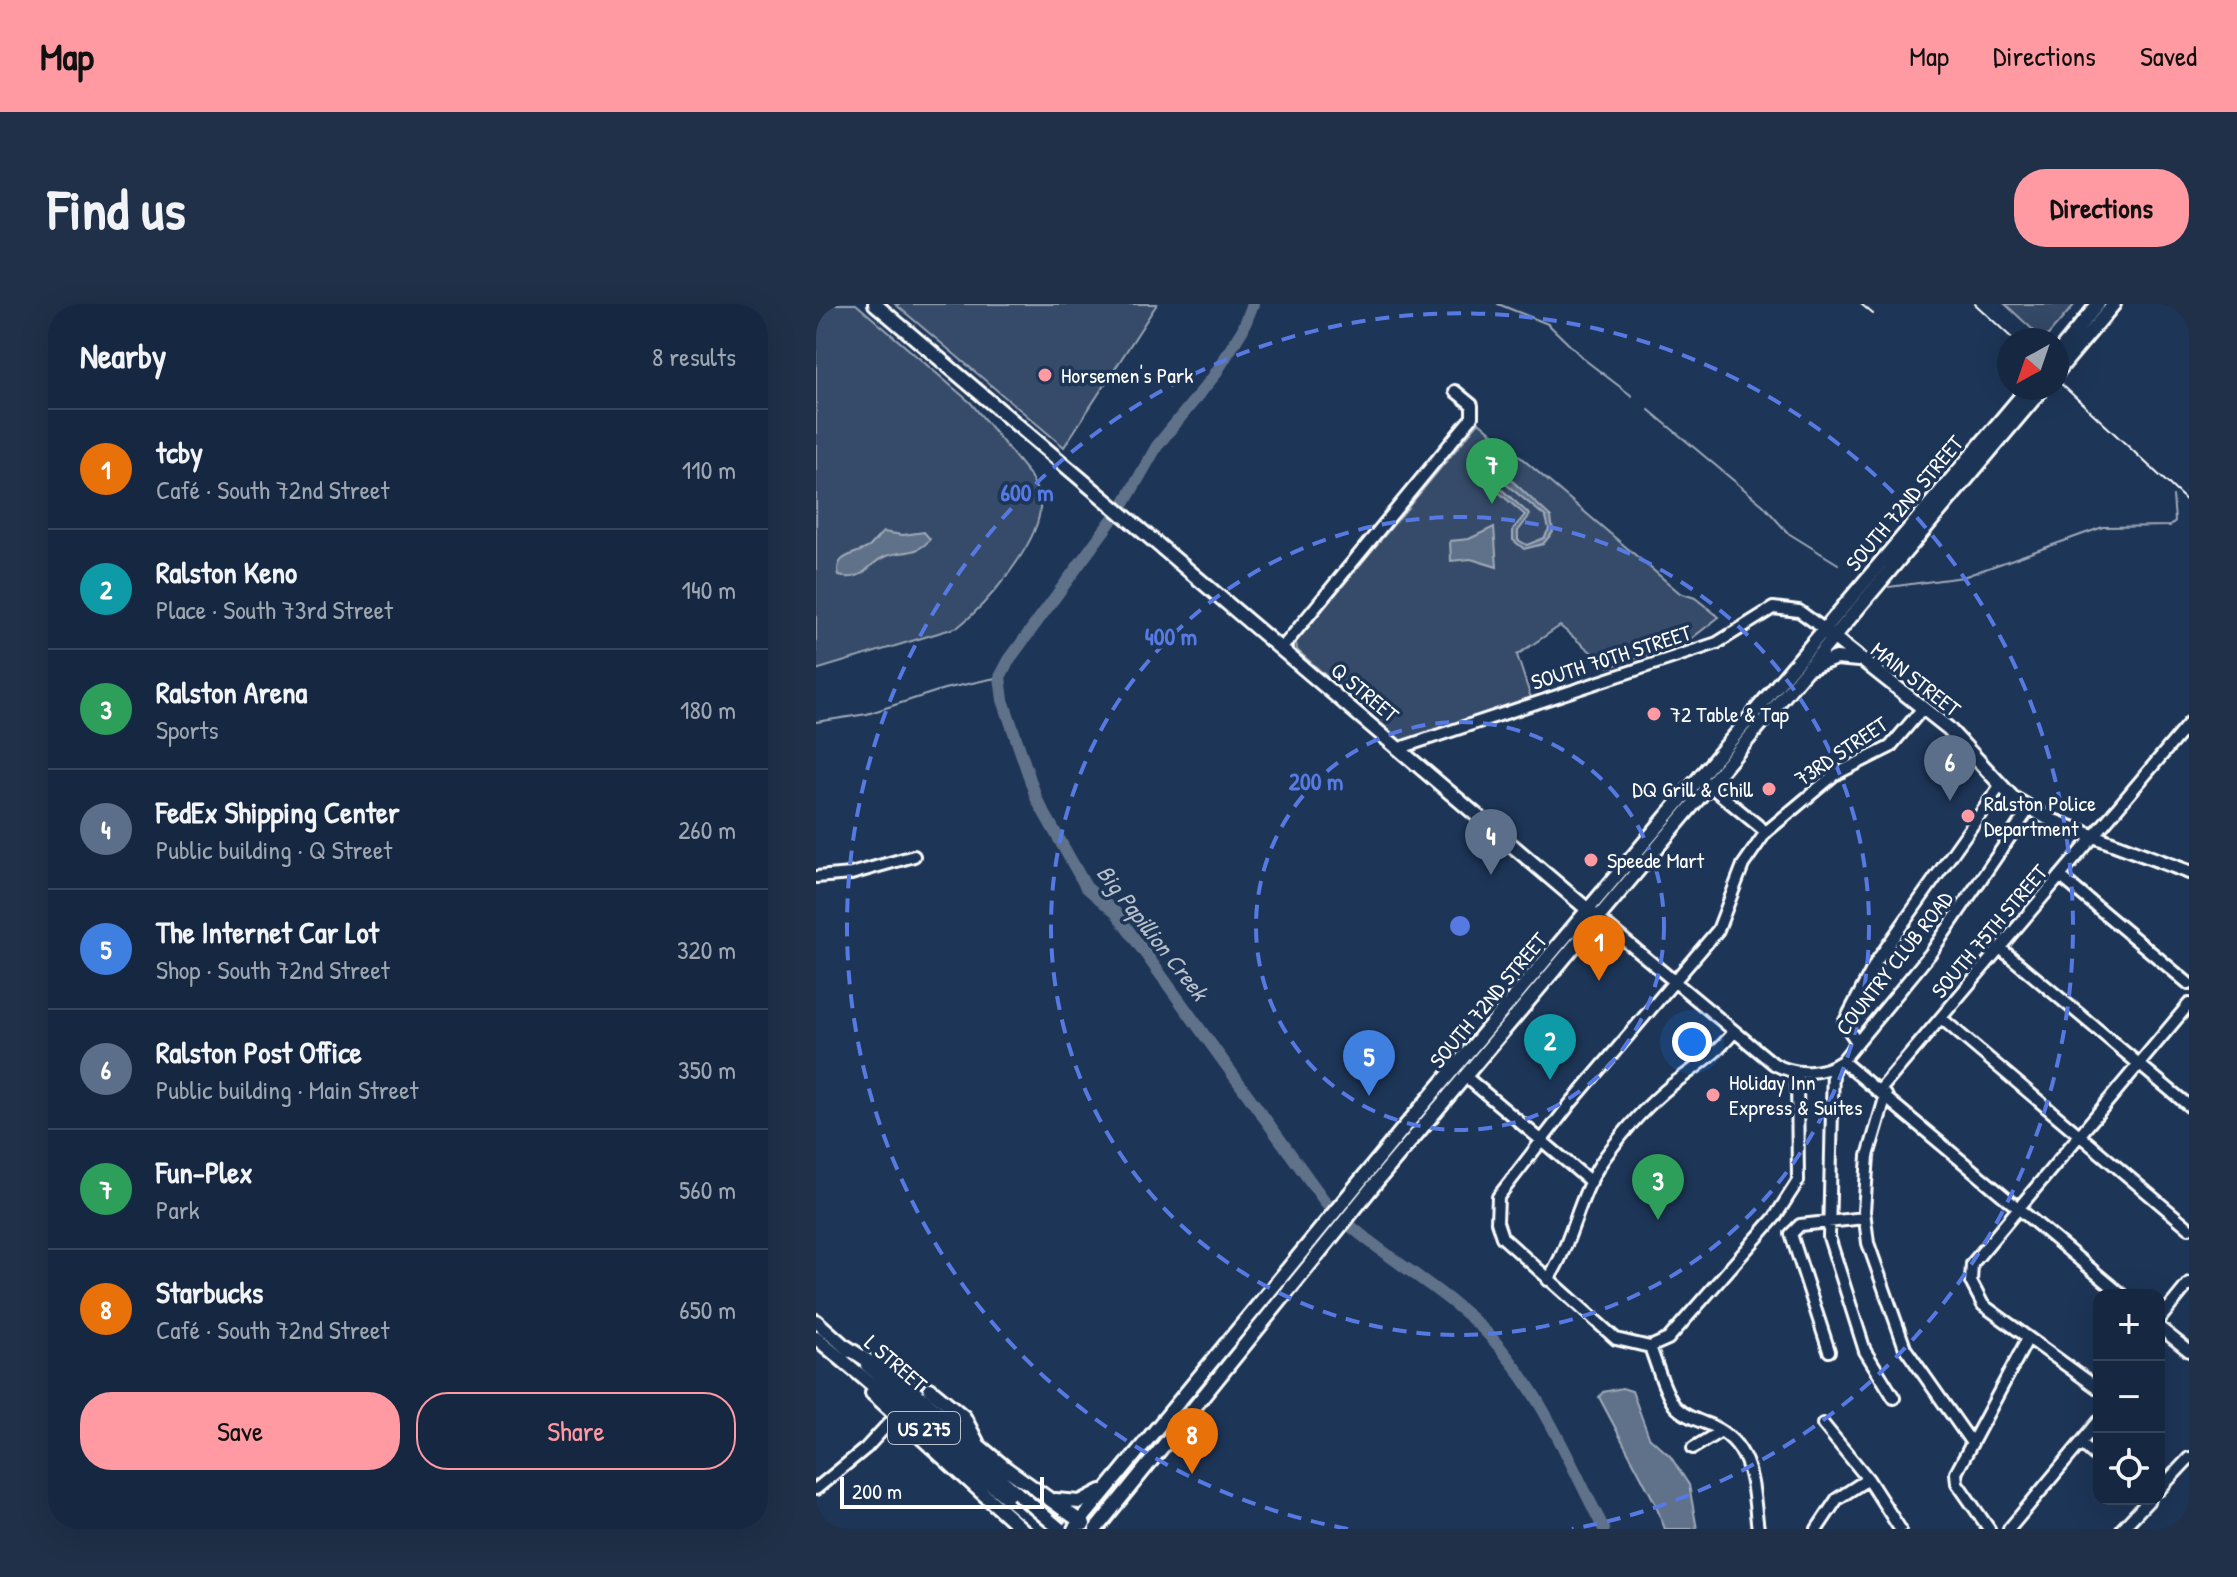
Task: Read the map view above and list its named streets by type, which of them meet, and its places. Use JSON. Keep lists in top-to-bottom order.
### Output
{
  "streets": {
    "main road": [
      "SOUTH 72ND STREET",
      "MAIN STREET",
      "Q STREET",
      "L STREET",
      "US 275"
    ],
    "street": [
      "SOUTH 70TH STREET",
      "73RD STREET",
      "SOUTH 75TH STREET",
      "COUNTRY CLUB ROAD"
    ]
  },
  "crossings": [
    ["SOUTH 72ND STREET", "SOUTH 70TH STREET"],
    ["SOUTH 72ND STREET", "MAIN STREET"],
    ["SOUTH 72ND STREET", "Q STREET"],
    ["SOUTH 70TH STREET", "MAIN STREET"],
    ["SOUTH 70TH STREET", "Q STREET"],
    ["MAIN STREET", "73RD STREET"],
    ["MAIN STREET", "SOUTH 75TH STREET"],
    ["MAIN STREET", "COUNTRY CLUB ROAD"],
    ["Q STREET", "73RD STREET"],
    ["SOUTH 75TH STREET", "COUNTRY CLUB ROAD"]
  ],
  "water": ["Big Papillion Creek"],
  "places": [
    "Horsemen's Park",
    "72 Table & Tap",
    "DQ Grill & Chill",
    "Ralston Police Department",
    "Speede Mart",
    "Holiday Inn Express & Suites"
  ],
  "scale_bar": "200 m",
  "north": "bottom left",
  "page": {
    "header": "Map",
    "nav": ["Map", "Directions", "Saved"],
    "buttons": [
      "Directions",
      ["Save", "Share"]
    ],
    "title": "Find us",
    "heading": ["Nearby", "8 results"],
    "list": [
      {
        "mark": "1",
        "name": "tcby",
        "note": "Café · South 72nd Street",
        "value": "110 m"
      },
      {
        "mark": "2",
        "name": "Ralston Keno",
        "note": "Place · South 73rd Street",
        "value": "140 m"
      },
      {
        "mark": "3",
        "name": "Ralston Arena",
        "note": "Sports",
        "value": "180 m"
      },
      {
        "mark": "4",
        "name": "FedEx Shipping Center",
        "note": "Public building · Q Street",
        "value": "260 m"
      },
      {
        "mark": "5",
        "name": "The Internet Car Lot",
        "note": "Shop · South 72nd Street",
        "value": "320 m"
      },
      {
        "mark": "6",
        "name": "Ralston Post Office",
        "note": "Public building · Main Street",
        "value": "350 m"
      },
      {
        "mark": "7",
        "name": "Fun-Plex",
        "note": "Park",
        "value": "560 m"
      },
      {
        "mark": "8",
        "name": "Starbucks",
        "note": "Café · South 72nd Street",
        "value": "650 m"
      }
    ],
    "pins": [
      "7",
      "6",
      "4",
      "1",
      "2",
      "5",
      "3",
      "8"
    ],
    "map_buttons": ["+", "−"],
    "scale": "200 m"
  },
  "rings": ["600 m", "400 m", "200 m"]
}
